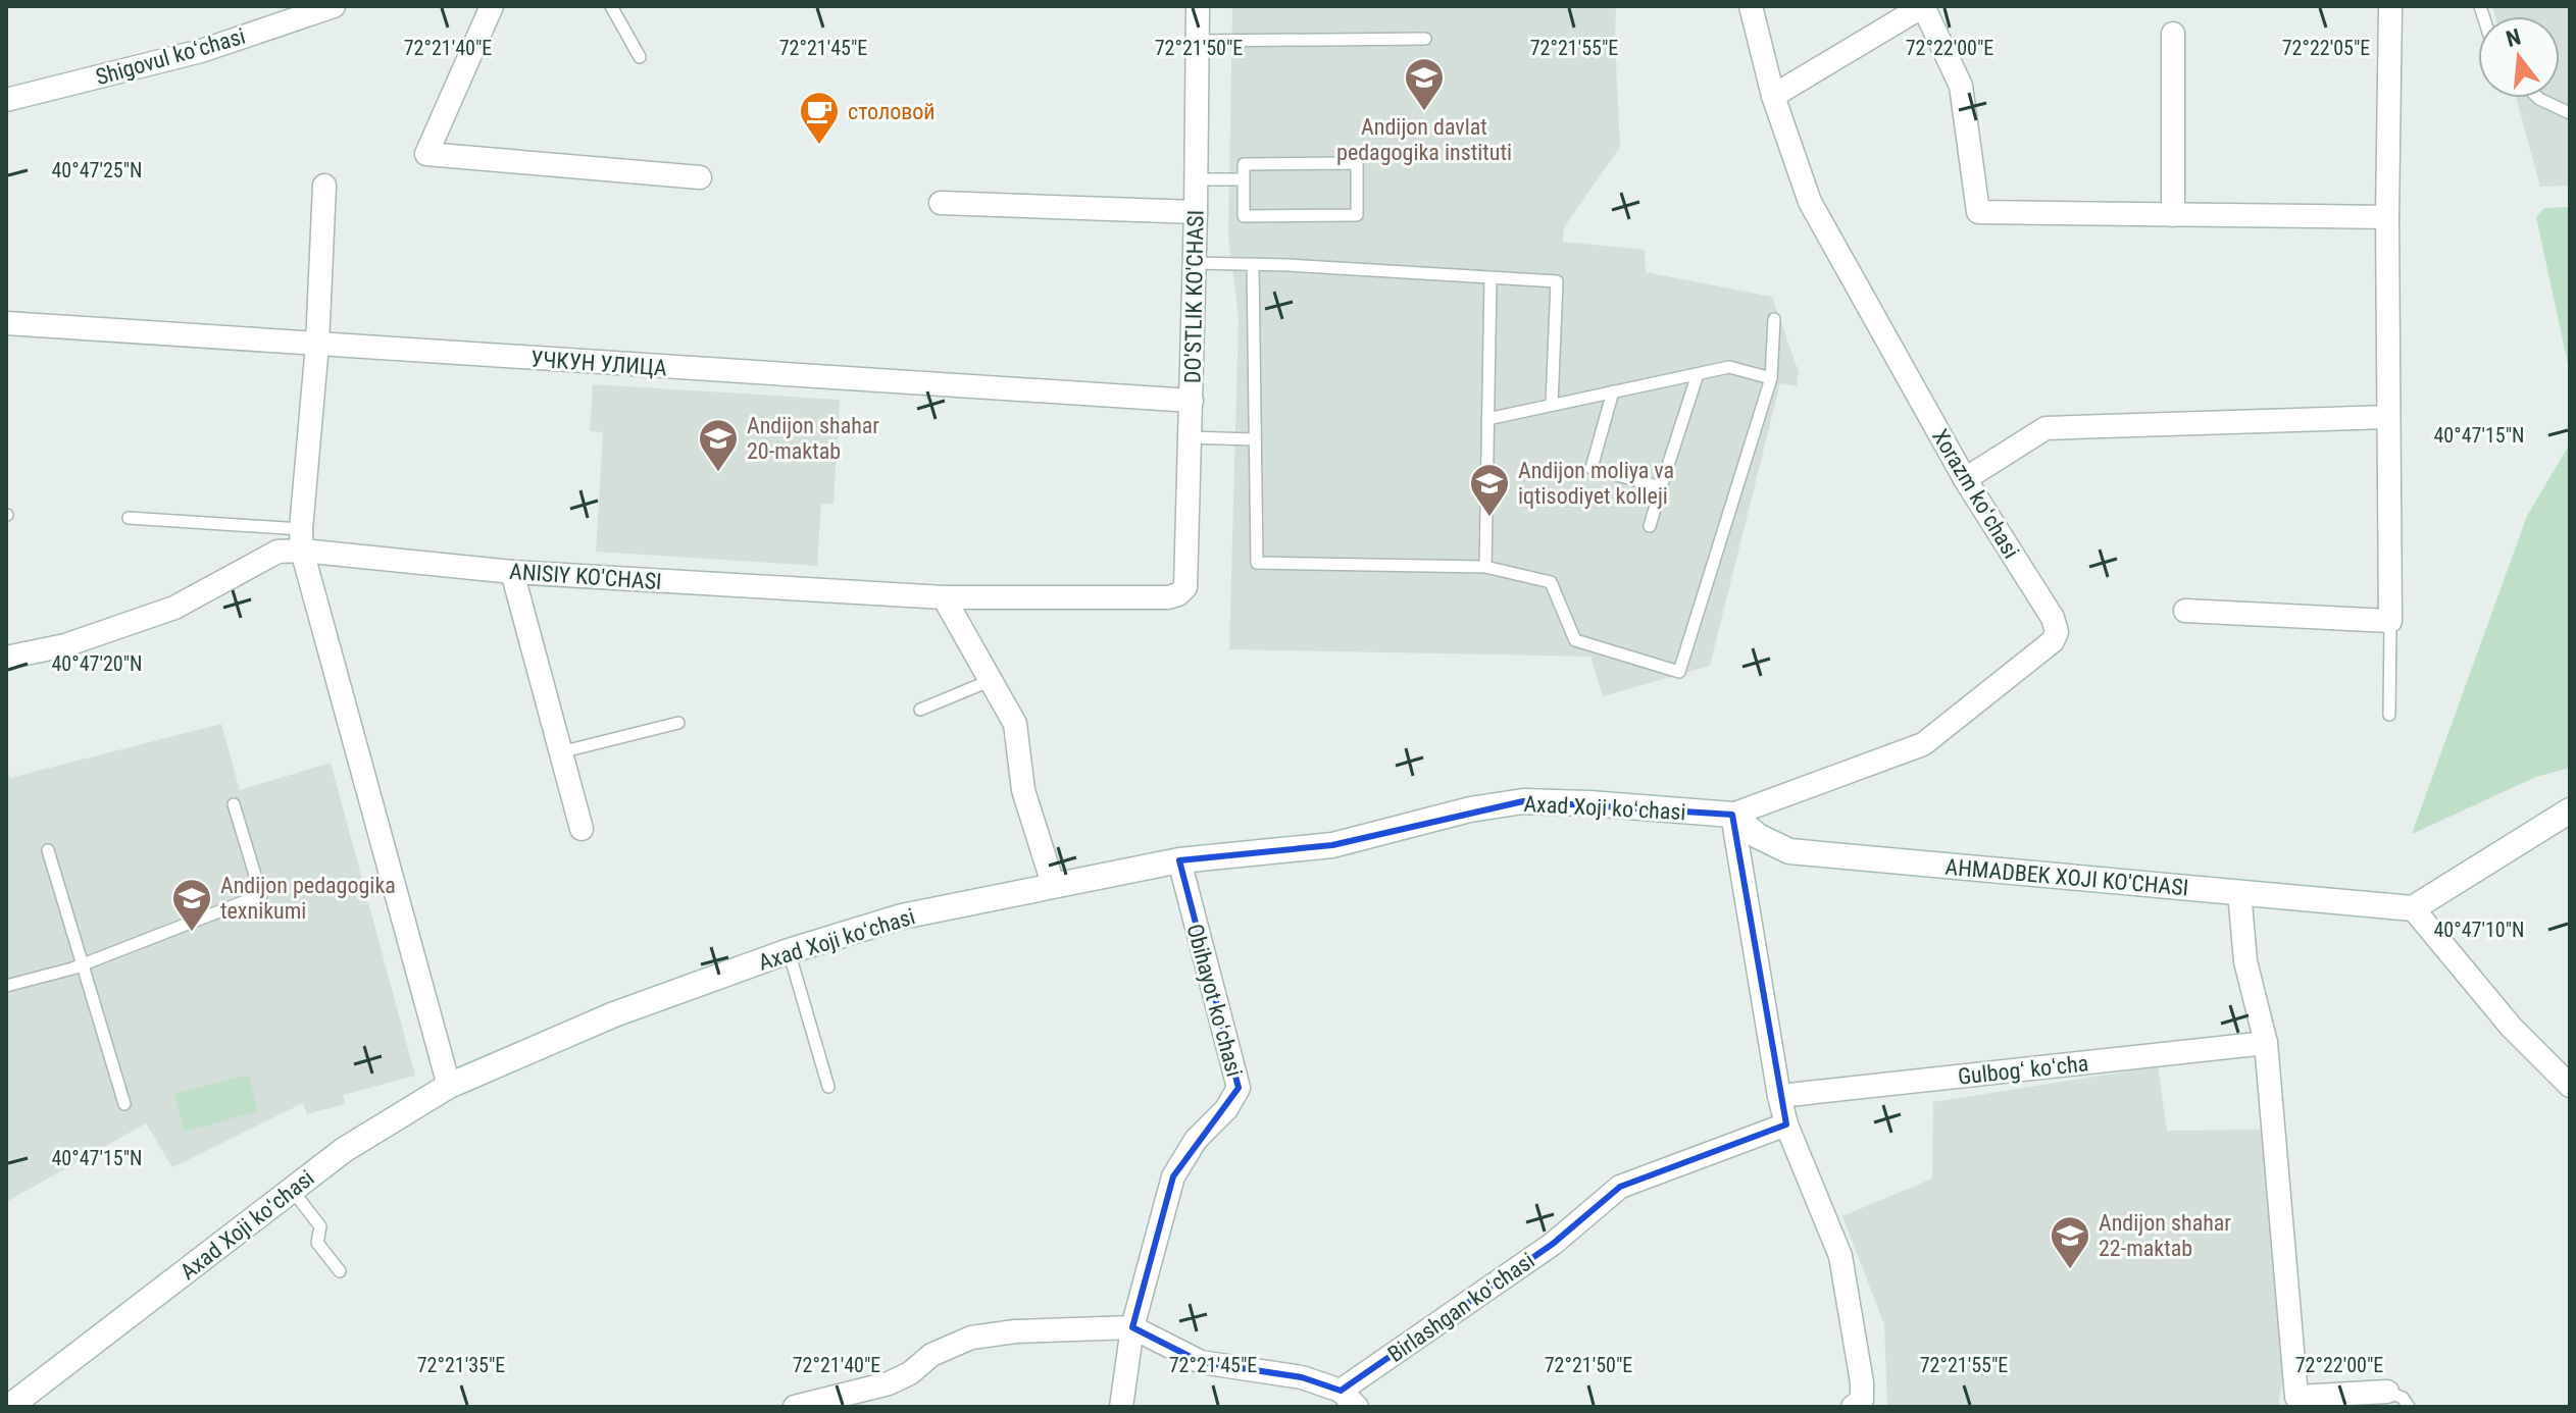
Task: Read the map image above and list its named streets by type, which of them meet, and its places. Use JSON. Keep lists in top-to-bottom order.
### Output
{
  "streets": {
    "street": [
      "Shigovul koʻchasi",
      "DO'STLIK KO'CHASI",
      "УЧКУН УЛИЦА",
      "Xorazm koʻchasi",
      "ANISIY KO'CHASI",
      "Axad Xoji koʻchasi",
      "AHMADBEK XOJI KO'CHASI",
      "Obihayot koʻchasi",
      "Gulbogʻ koʻcha",
      "Birlashgan koʻchasi"
    ]
  },
  "crossings": [
    ["DO'STLIK KO'CHASI", "УЧКУН УЛИЦА"],
    ["DO'STLIK KO'CHASI", "ANISIY KO'CHASI"],
    ["Xorazm koʻchasi", "Axad Xoji koʻchasi"],
    ["Xorazm koʻchasi", "AHMADBEK XOJI KO'CHASI"],
    ["Axad Xoji koʻchasi", "AHMADBEK XOJI KO'CHASI"],
    ["Axad Xoji koʻchasi", "Obihayot koʻchasi"],
    ["Obihayot koʻchasi", "Birlashgan koʻchasi"]
  ],
  "places": {
    "school or university": [
      "Andijon davlat pedagogika instituti",
      "Andijon shahar 20-maktab",
      "Andijon moliya va iqtisodiyet kolleji",
      "Andijon pedagogika texnikumi",
      "Andijon shahar 22-maktab"
    ],
    "cafe": ["столовой"]
  },
  "north": "top",
  "coordinates": [
    "72°21'40\"E",
    "72°21'45\"E",
    "72°21'50\"E",
    "72°21'55\"E",
    "72°22'00\"E",
    "72°22'05\"E",
    "40°47'25\"N",
    "40°47'15\"N",
    "40°47'20\"N",
    "40°47'10\"N",
    "72°21'35\"E"
  ]
}
